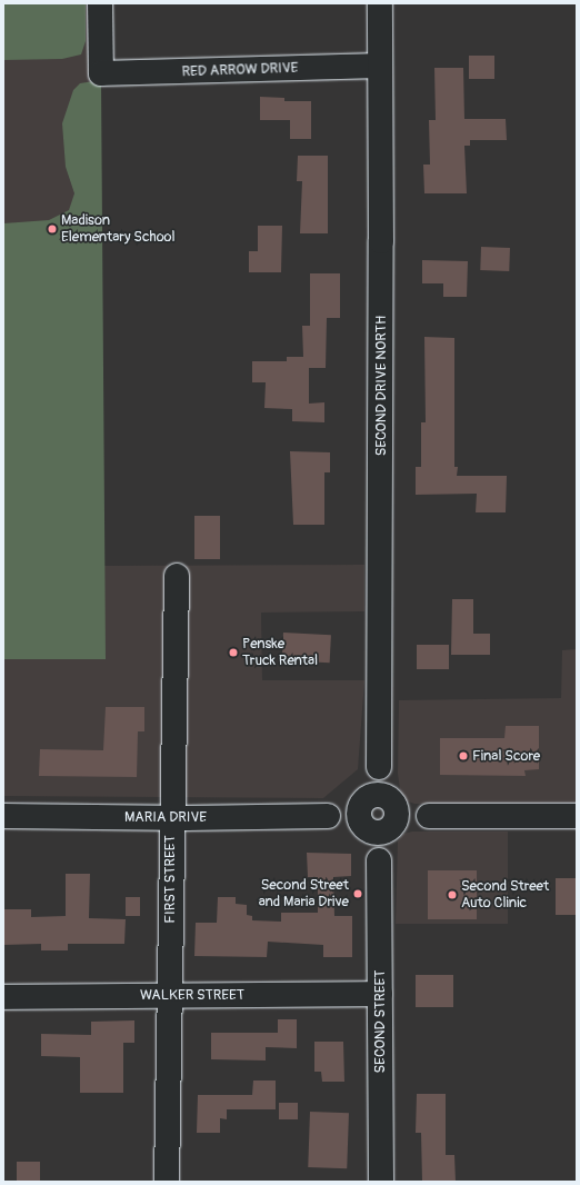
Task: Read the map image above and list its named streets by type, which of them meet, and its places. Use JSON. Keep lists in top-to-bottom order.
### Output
{
  "streets": {
    "street": [
      "RED ARROW DRIVE",
      "SECOND DRIVE NORTH",
      "MARIA DRIVE",
      "FIRST STREET",
      "WALKER STREET",
      "SECOND STREET"
    ]
  },
  "crossings": [
    ["RED ARROW DRIVE", "SECOND DRIVE NORTH"],
    ["SECOND DRIVE NORTH", "MARIA DRIVE"],
    ["SECOND DRIVE NORTH", "SECOND STREET"],
    ["MARIA DRIVE", "FIRST STREET"],
    ["MARIA DRIVE", "SECOND STREET"],
    ["FIRST STREET", "WALKER STREET"],
    ["WALKER STREET", "SECOND STREET"]
  ],
  "places": [
    "Madison Elementary School",
    "Penske Truck Rental",
    "Final Score",
    "Second Street and Maria Drive",
    "Second Street Auto Clinic"
  ]
}
